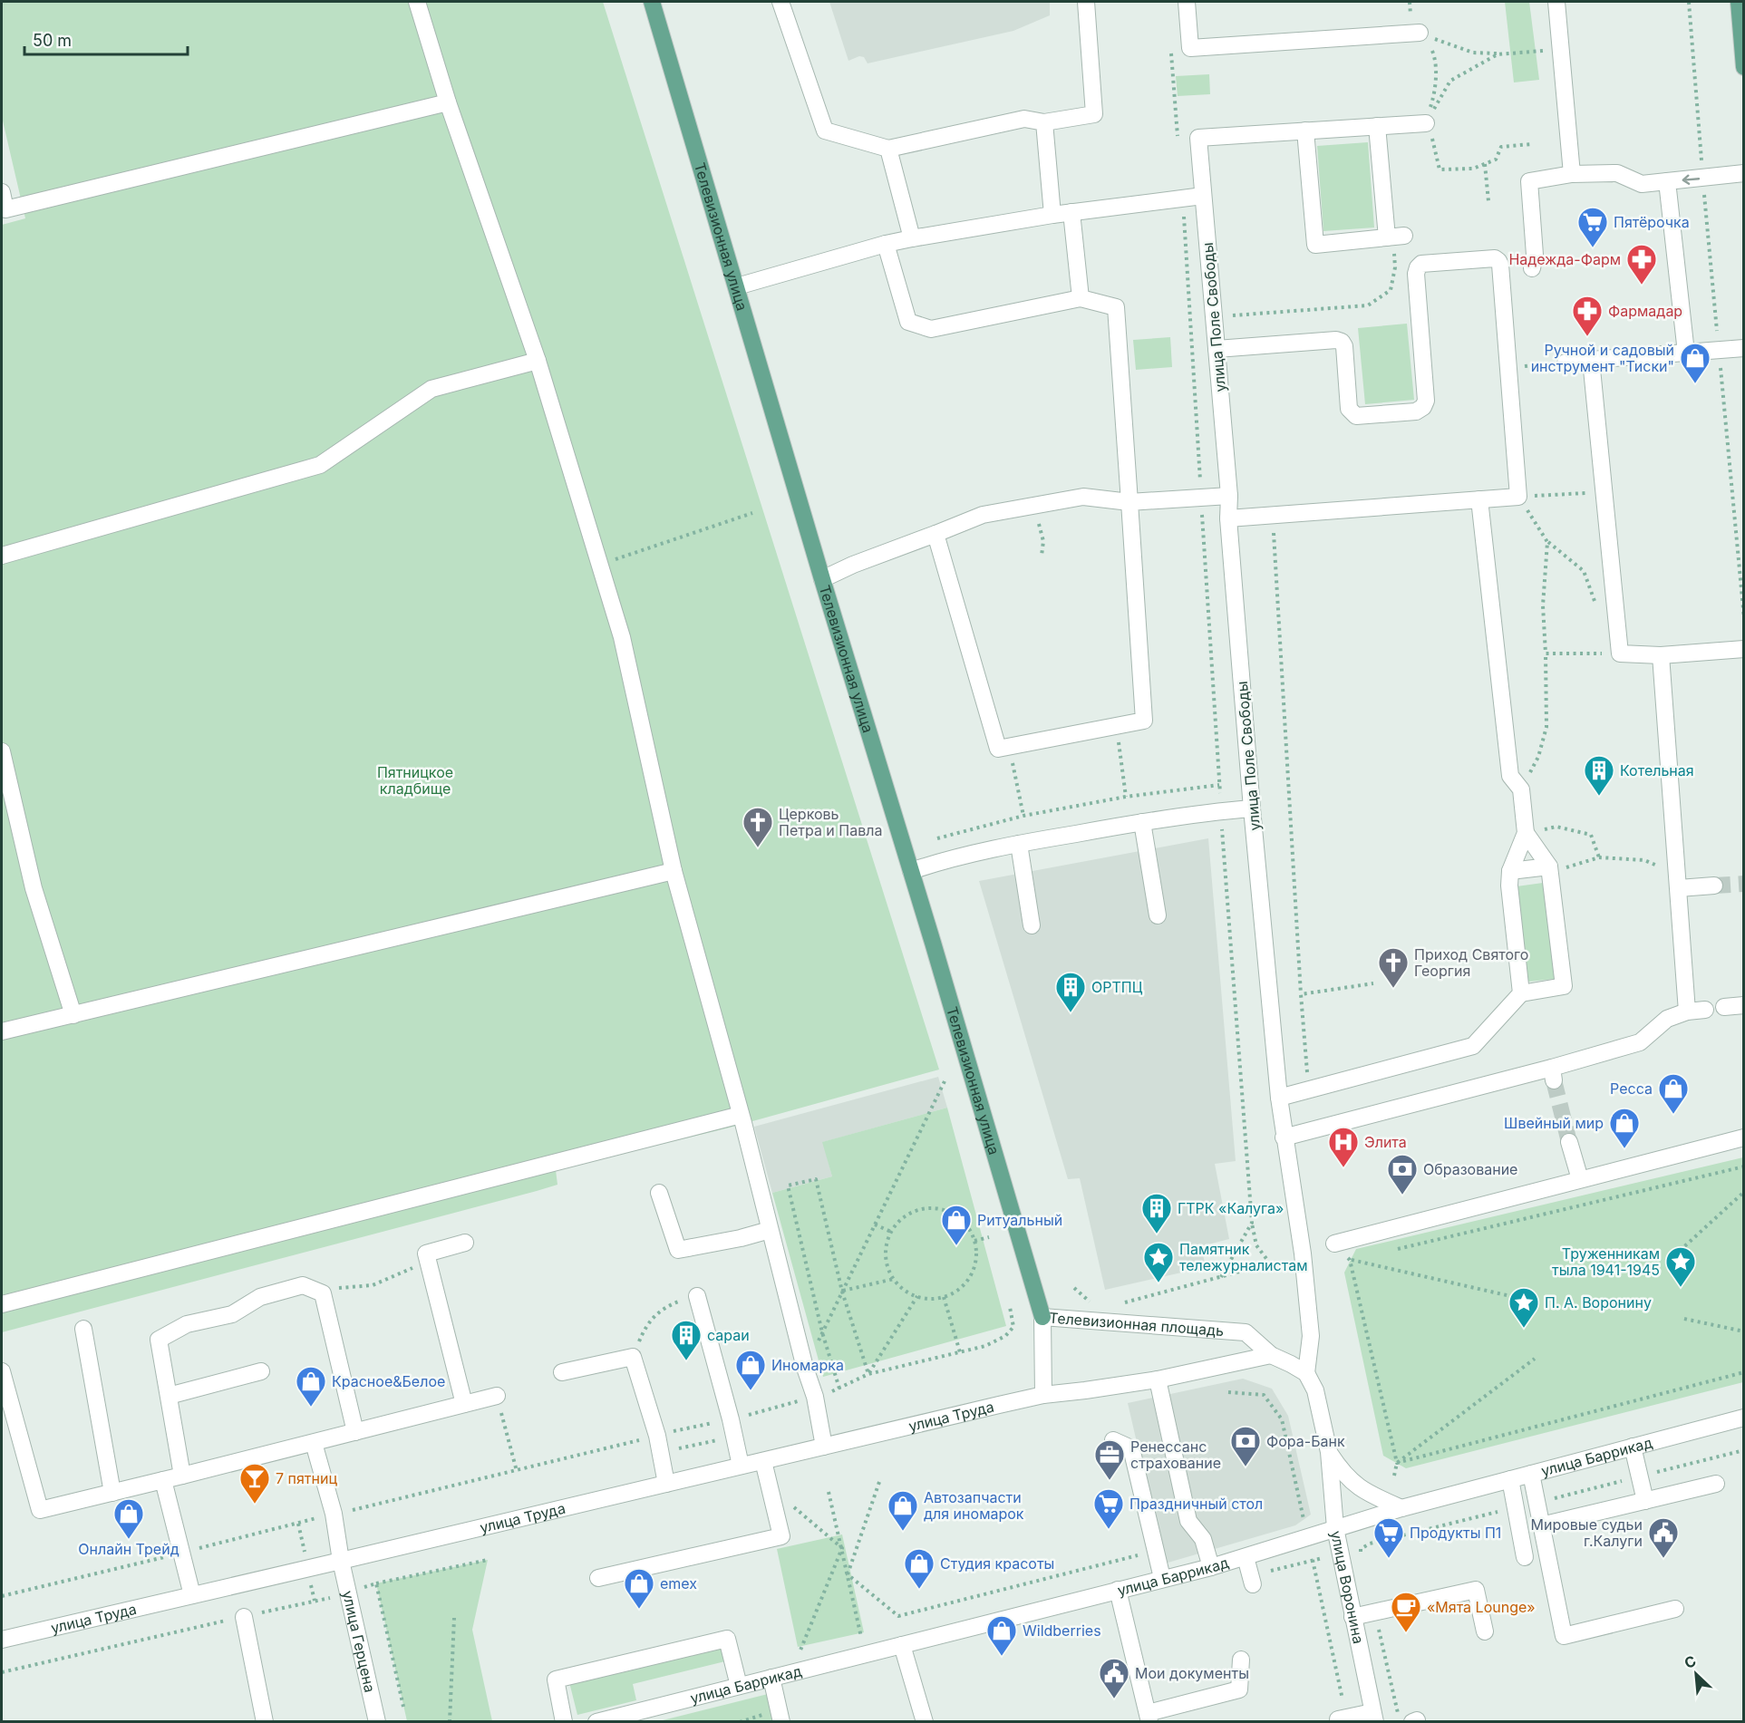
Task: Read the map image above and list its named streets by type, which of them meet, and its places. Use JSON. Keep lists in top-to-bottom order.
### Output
{
  "streets": {
    "main road": ["Телевизионная улица"],
    "street": [
      "улица Поле Свободы",
      "Телевизионная площадь",
      "улица Труда",
      "улица Баррикад",
      "улица Воронина",
      "улица Герцена"
    ]
  },
  "crossings": [
    ["Телевизионная улица", "Телевизионная площадь"],
    ["улица Поле Свободы", "Телевизионная площадь"],
    ["Телевизионная площадь", "улица Труда"],
    ["улица Труда", "улица Герцена"],
    ["улица Баррикад", "улица Воронина"]
  ],
  "parks": ["Пятницкое кладбище"],
  "places": {
    "supermarket": ["Пятёрочка", "Праздничный стол", "Продукты П1"],
    "pharmacy": ["Надежда-Фарм", "Фармадар"],
    "shop": [
      "Ручной и садовый инструмент \"Тиски\"",
      "Ресса",
      "Швейный мир",
      "Ритуальный",
      "Иномарка",
      "Красное&Белое",
      "Автозапчасти для иномарок",
      "Онлайн Трейд",
      "Студия красоты",
      "emex",
      "Wildberries"
    ],
    "building": [
      "Котельная",
      "ОРТПЦ",
      "ГТРК «Калуга»",
      "сараи"
    ],
    "church": ["Церковь Петра и Павла", "Приход Святого Георгия"],
    "hospital": ["Элита"],
    "bank": ["Образование", "Фора-Банк"],
    "place": ["Памятник тележурналистам", "Труженникам тыла 1941-1945", "П. А. Воронину"],
    "office": ["Ренессанс страхование"],
    "bar": ["7 пятниц"],
    "public building": ["Мировые судьи г.Калуги", "Мои документы"],
    "cafe": ["«Мята Lounge»"]
  },
  "scale_bar": "50 m",
  "north": "top left"
}
